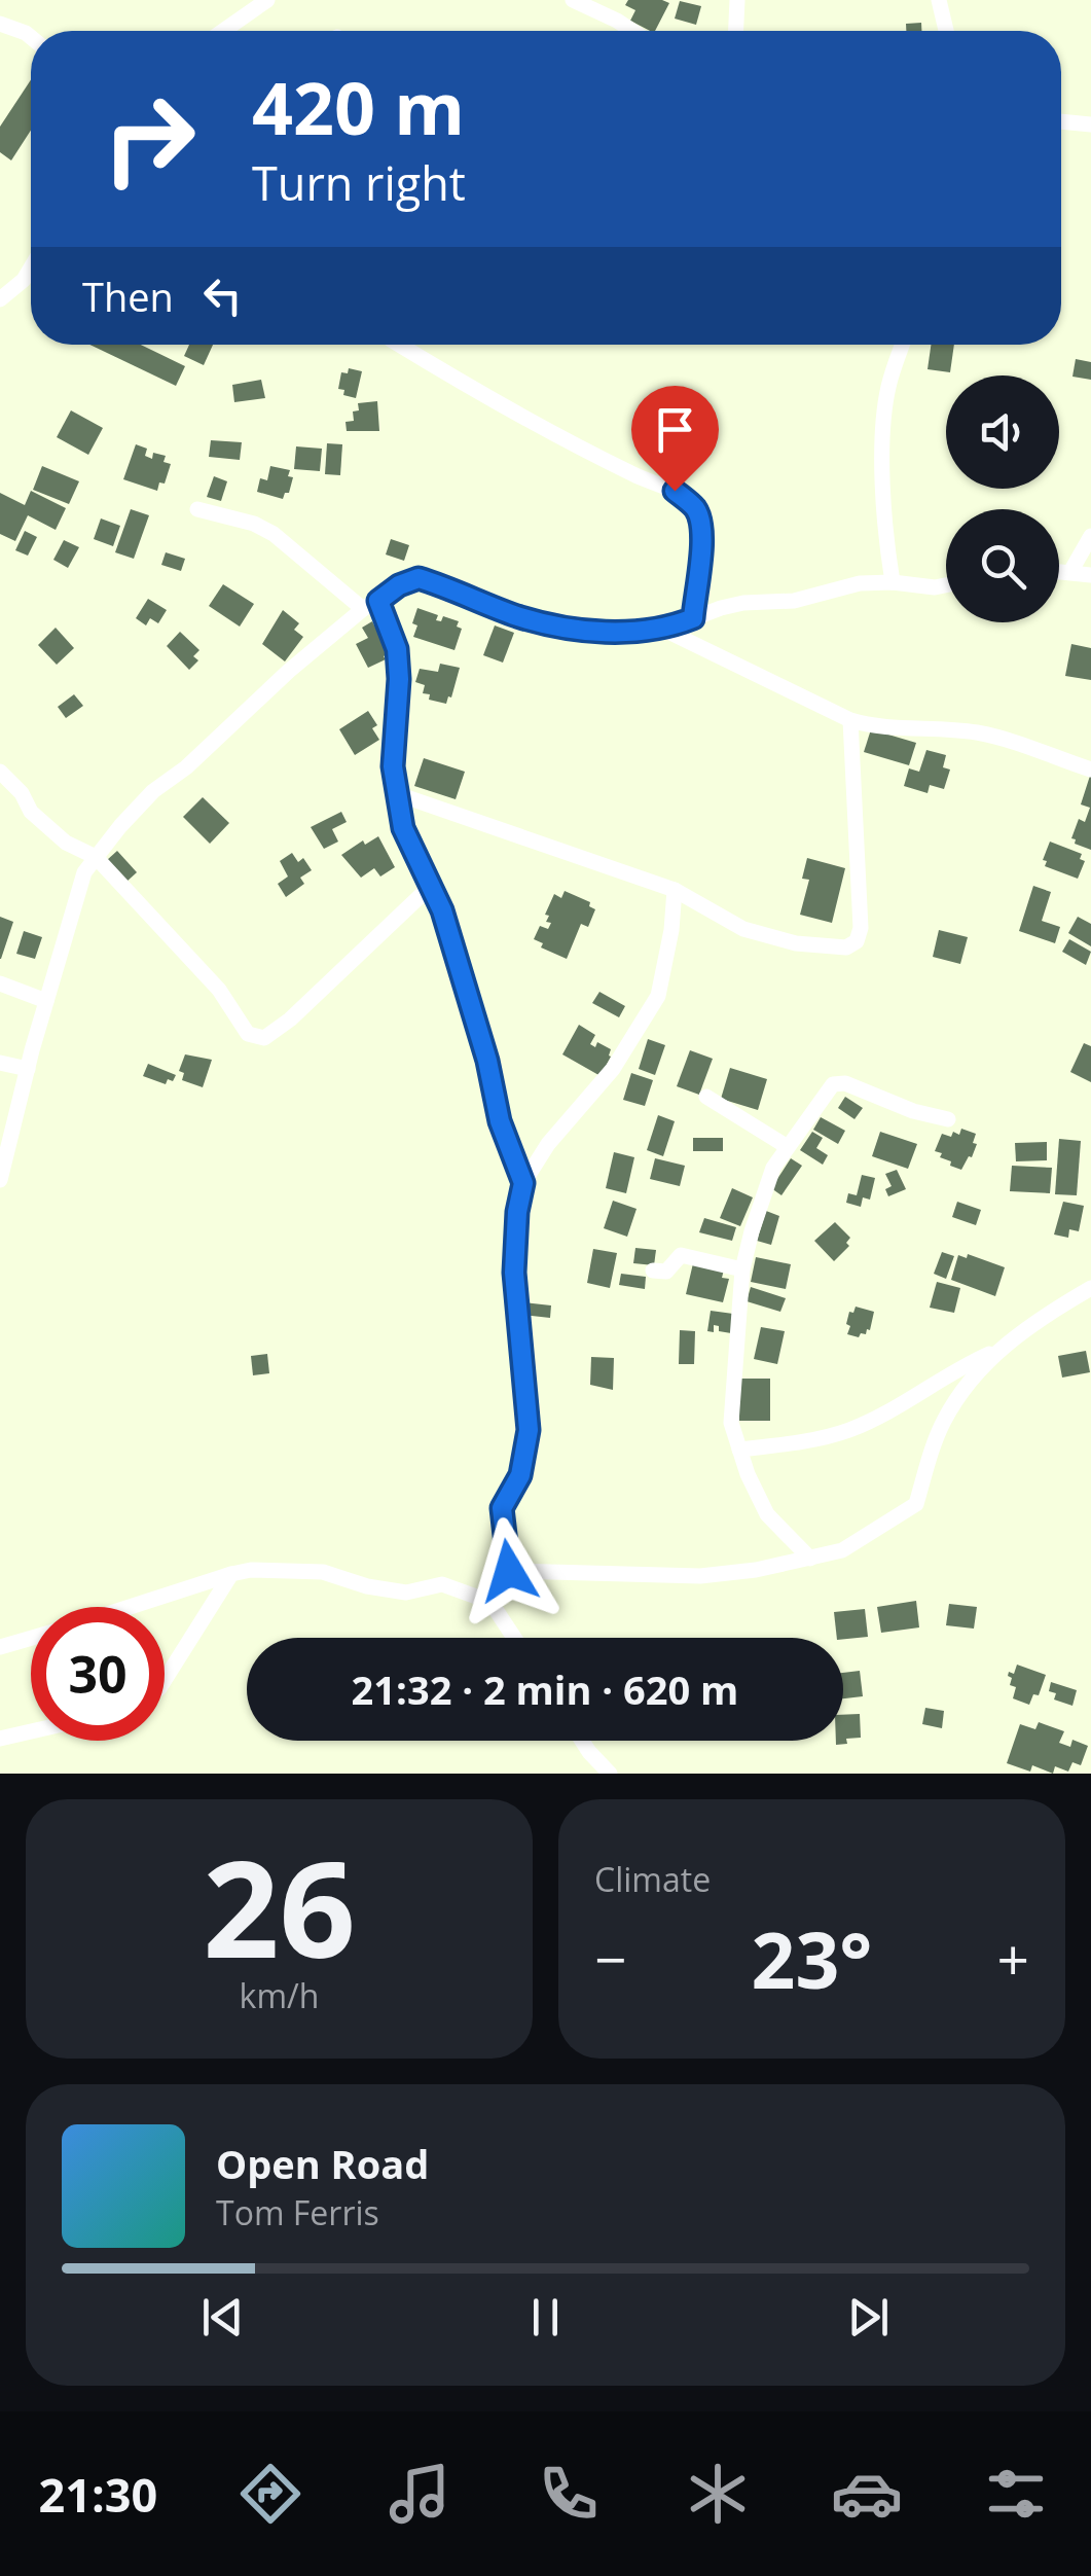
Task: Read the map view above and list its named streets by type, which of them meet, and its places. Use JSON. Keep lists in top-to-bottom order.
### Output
{
  "page": {
    "turn": ["420 m", "Turn right"],
    "then": "Then",
    "limit": "30",
    "trip": "21:32 · 2 min · 620 m",
    "tile": [
      ["26", "km/h"],
      "Climate"
    ],
    "heat": ["−", "23°", "+"],
    "song": ["Open Road", "Tom Ferris"],
    "tabs": "21:30"
  }
}
